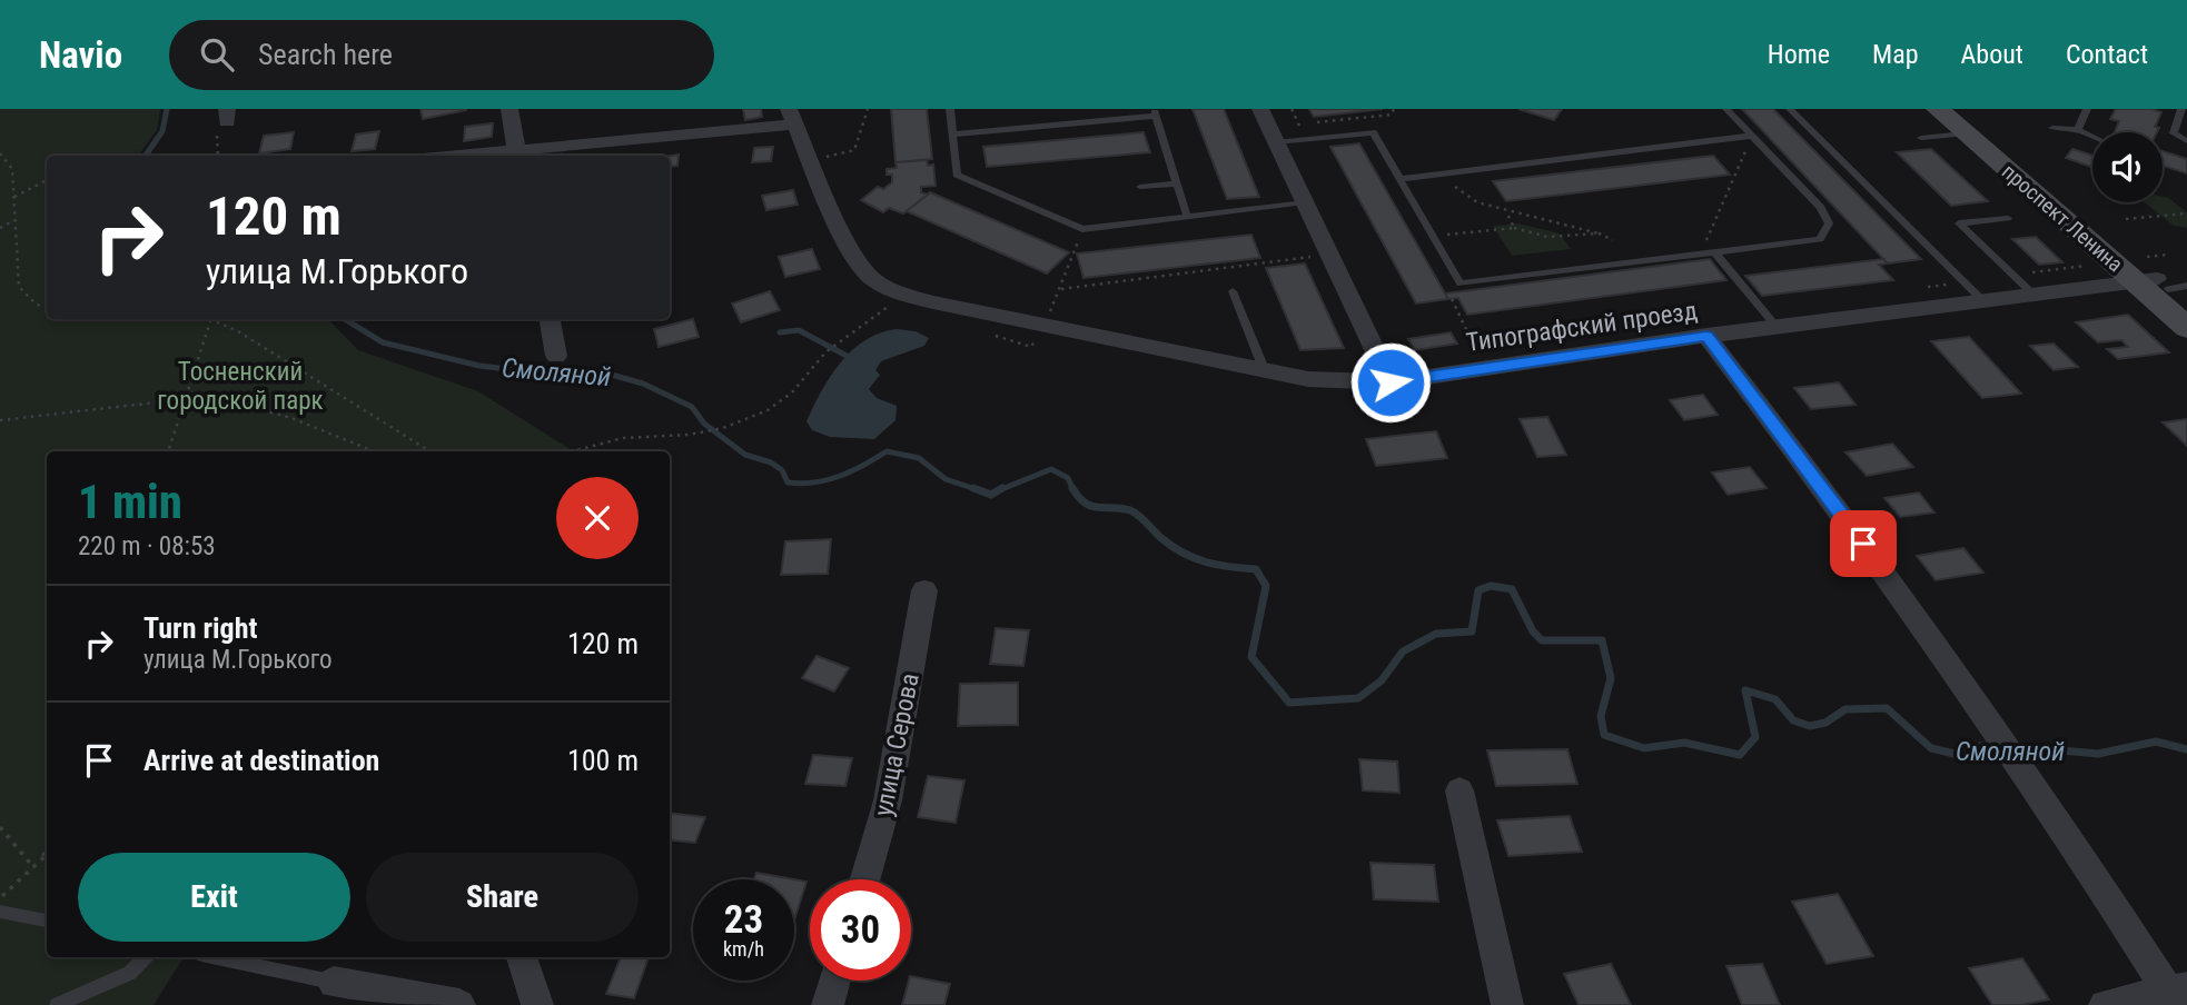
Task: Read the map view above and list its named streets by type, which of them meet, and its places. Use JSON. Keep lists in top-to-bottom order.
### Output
{
  "streets": {
    "main road": ["проспект Ленина"],
    "street": ["Типографский проезд", "улица Серова"]
  },
  "crossings": [
    ["проспект Ленина", "Типографский проезд"]
  ],
  "water": ["Смоляной"],
  "parks": ["Тосненский городской парк"],
  "page": {
    "header": "Navio",
    "search": "Search here",
    "nav": [
      "Home",
      "Map",
      "About",
      "Contact"
    ],
    "turn": ["120 m", "улица М.Горького"],
    "heading": ["1 min", "220 m · 08:53"],
    "list": [
      {
        "name": "Turn right",
        "note": "улица М.Горького",
        "value": "120 m"
      },
      {
        "name": "Arrive at destination",
        "value": "100 m"
      }
    ],
    "buttons": ["Exit", "Share"],
    "speed": "23 km/h",
    "limit": "30"
  }
}
